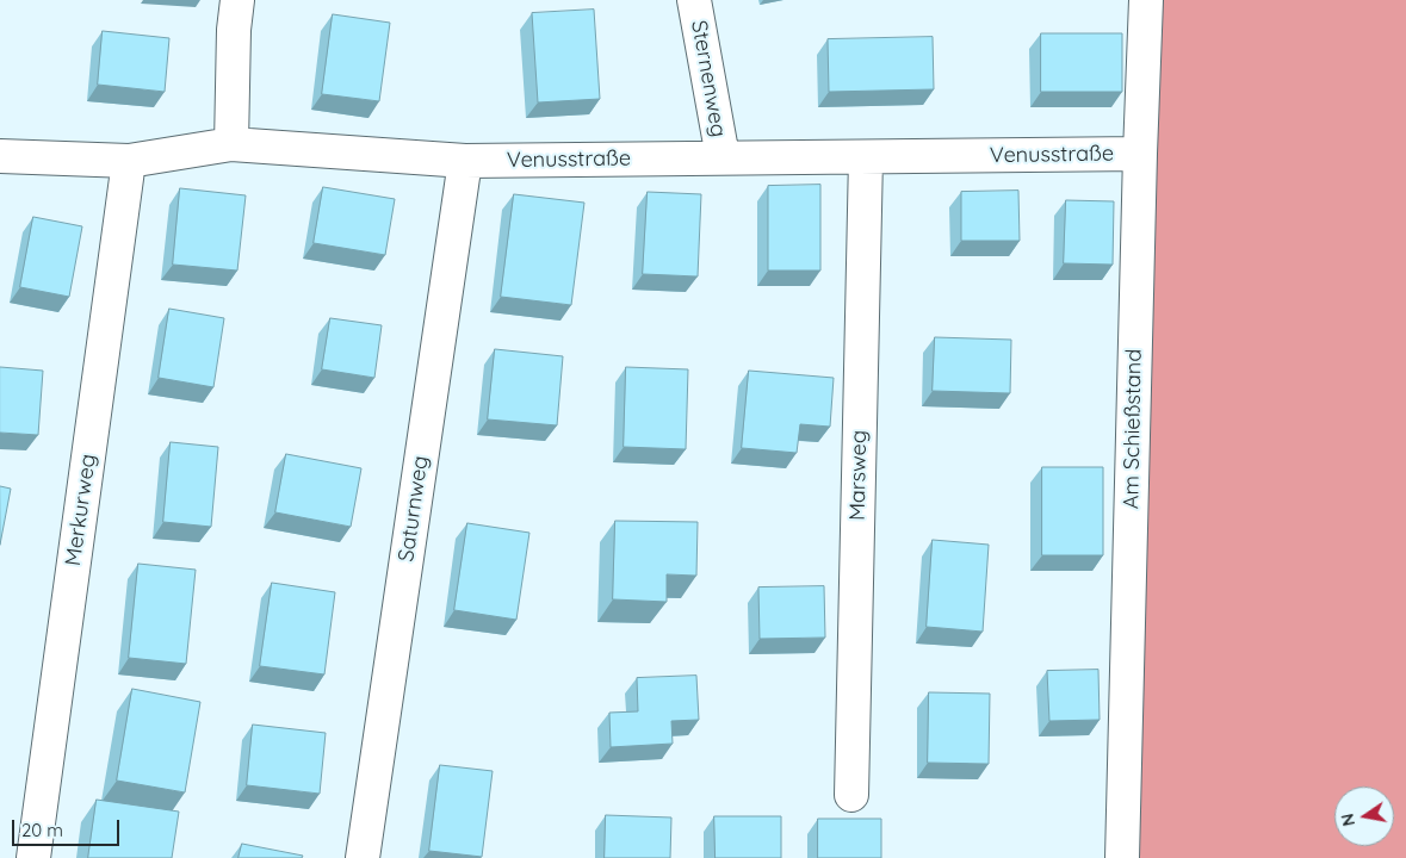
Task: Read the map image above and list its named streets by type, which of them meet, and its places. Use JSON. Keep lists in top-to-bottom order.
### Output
{
  "streets": {
    "street": [
      "Sternenweg",
      "Venusstraße",
      "Am Schießstand",
      "Marsweg",
      "Saturnweg",
      "Merkurweg"
    ]
  },
  "crossings": [
    ["Sternenweg", "Venusstraße"],
    ["Venusstraße", "Am Schießstand"],
    ["Venusstraße", "Marsweg"],
    ["Venusstraße", "Saturnweg"],
    ["Venusstraße", "Merkurweg"]
  ],
  "scale_bar": "20 m",
  "north": "left"
}
